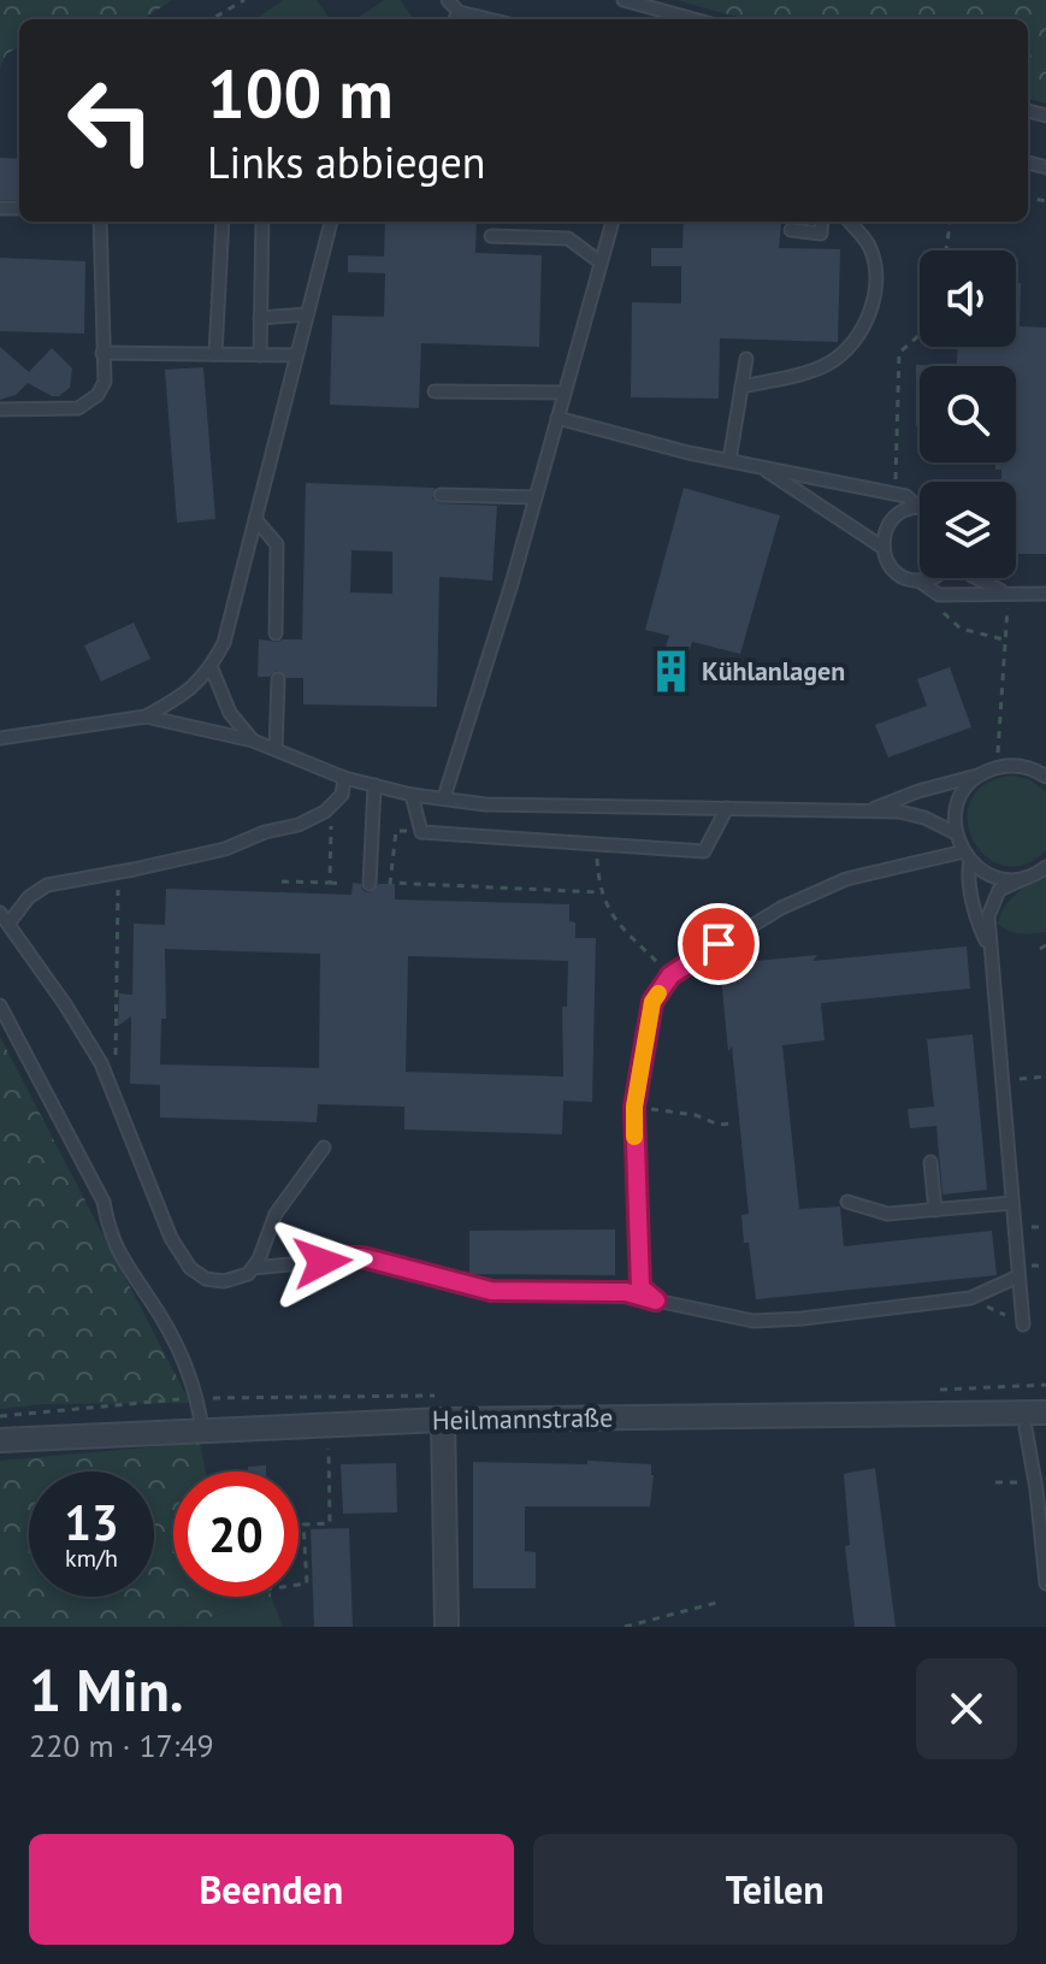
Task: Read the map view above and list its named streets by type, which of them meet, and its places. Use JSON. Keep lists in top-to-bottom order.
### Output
{
  "streets": {
    "street": ["Heilmannstraße"]
  },
  "places": {
    "building": ["Kühlanlagen"]
  },
  "page": {
    "turn": ["100 m", "Links abbiegen"],
    "speed": "13 km/h",
    "limit": "20",
    "heading": ["1 Min.", "220 m · 17:49"],
    "buttons": ["Beenden", "Teilen"]
  }
}
